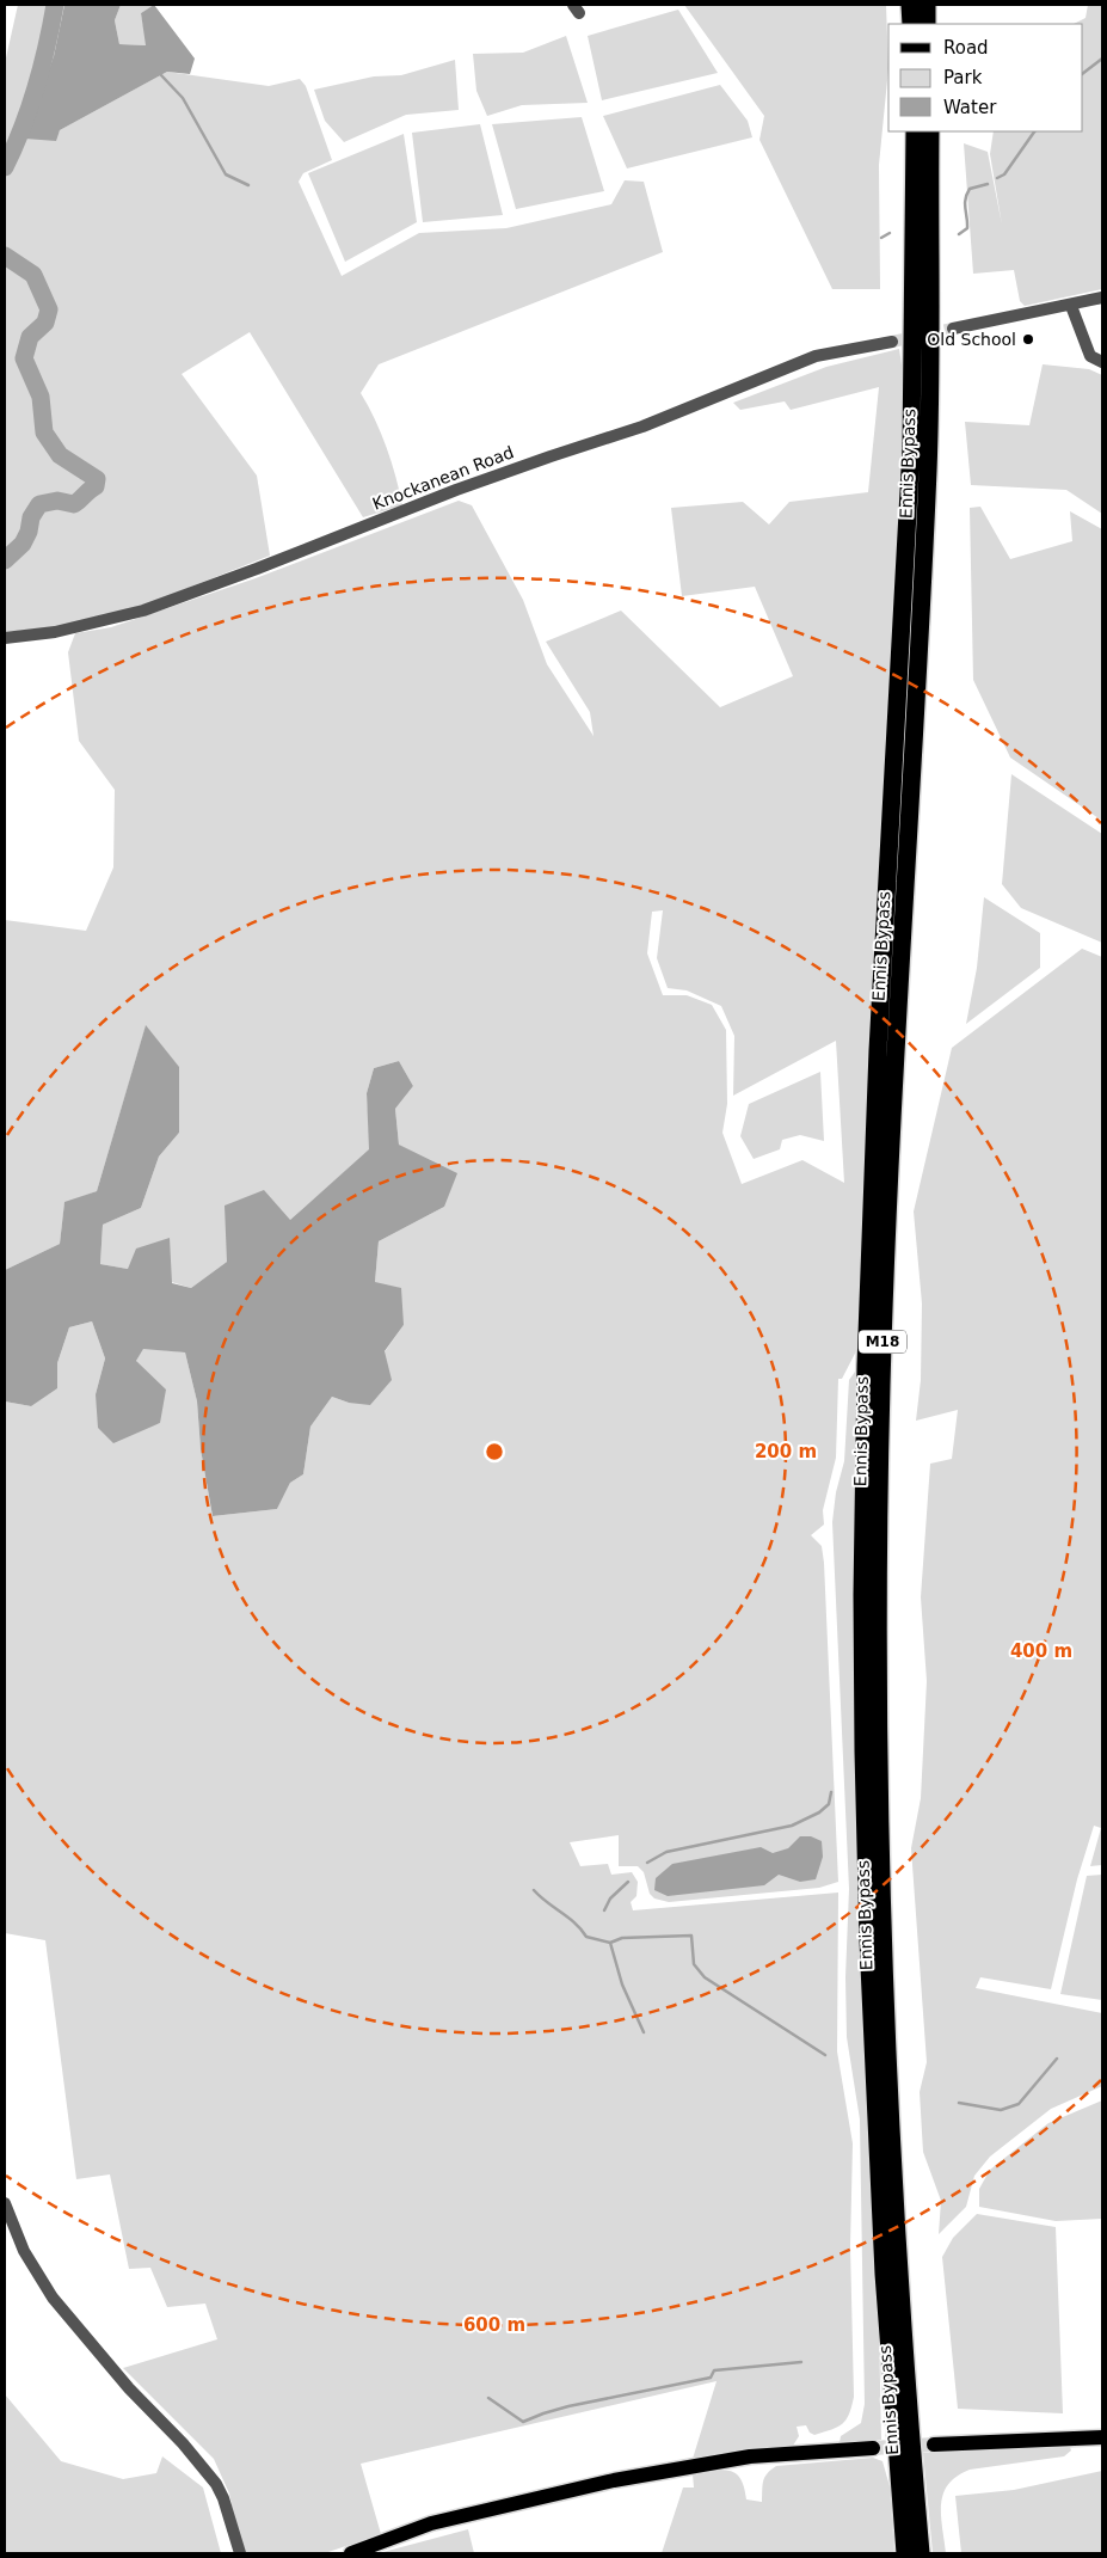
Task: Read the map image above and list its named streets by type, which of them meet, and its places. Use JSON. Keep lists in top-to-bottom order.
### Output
{
  "streets": {
    "highway": ["Ennis Bypass", "M18"],
    "street": ["Knockanean Road"]
  },
  "places": ["Old School"],
  "legend": ["Road", "Park", "Water"],
  "rings": ["200 m", "400 m", "600 m"]
}
